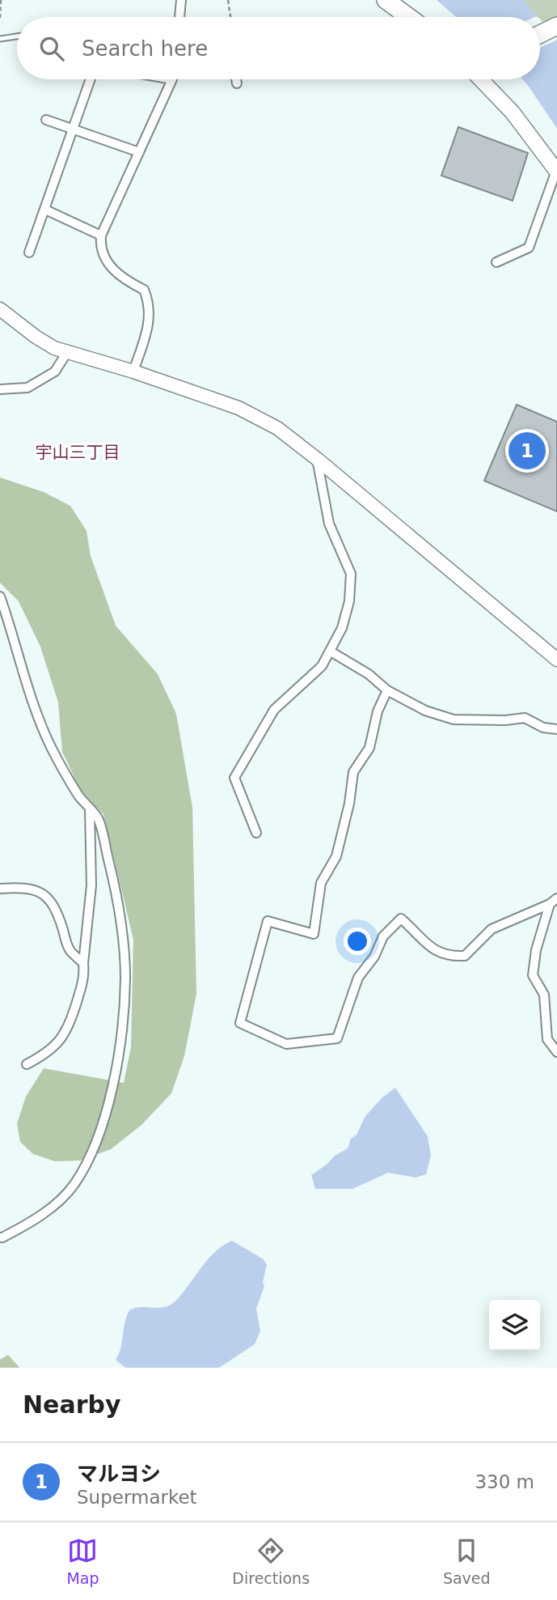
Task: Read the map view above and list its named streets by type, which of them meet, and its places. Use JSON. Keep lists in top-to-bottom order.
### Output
{
  "districts": ["宇山三丁目"],
  "page": {
    "search": "Search here",
    "pins": "1",
    "heading": "Nearby",
    "list": [
      {
        "mark": "1",
        "name": "マルヨシ",
        "note": "Supermarket",
        "value": "330 m"
      }
    ],
    "nav": ["Map", "Directions", "Saved"]
  }
}
